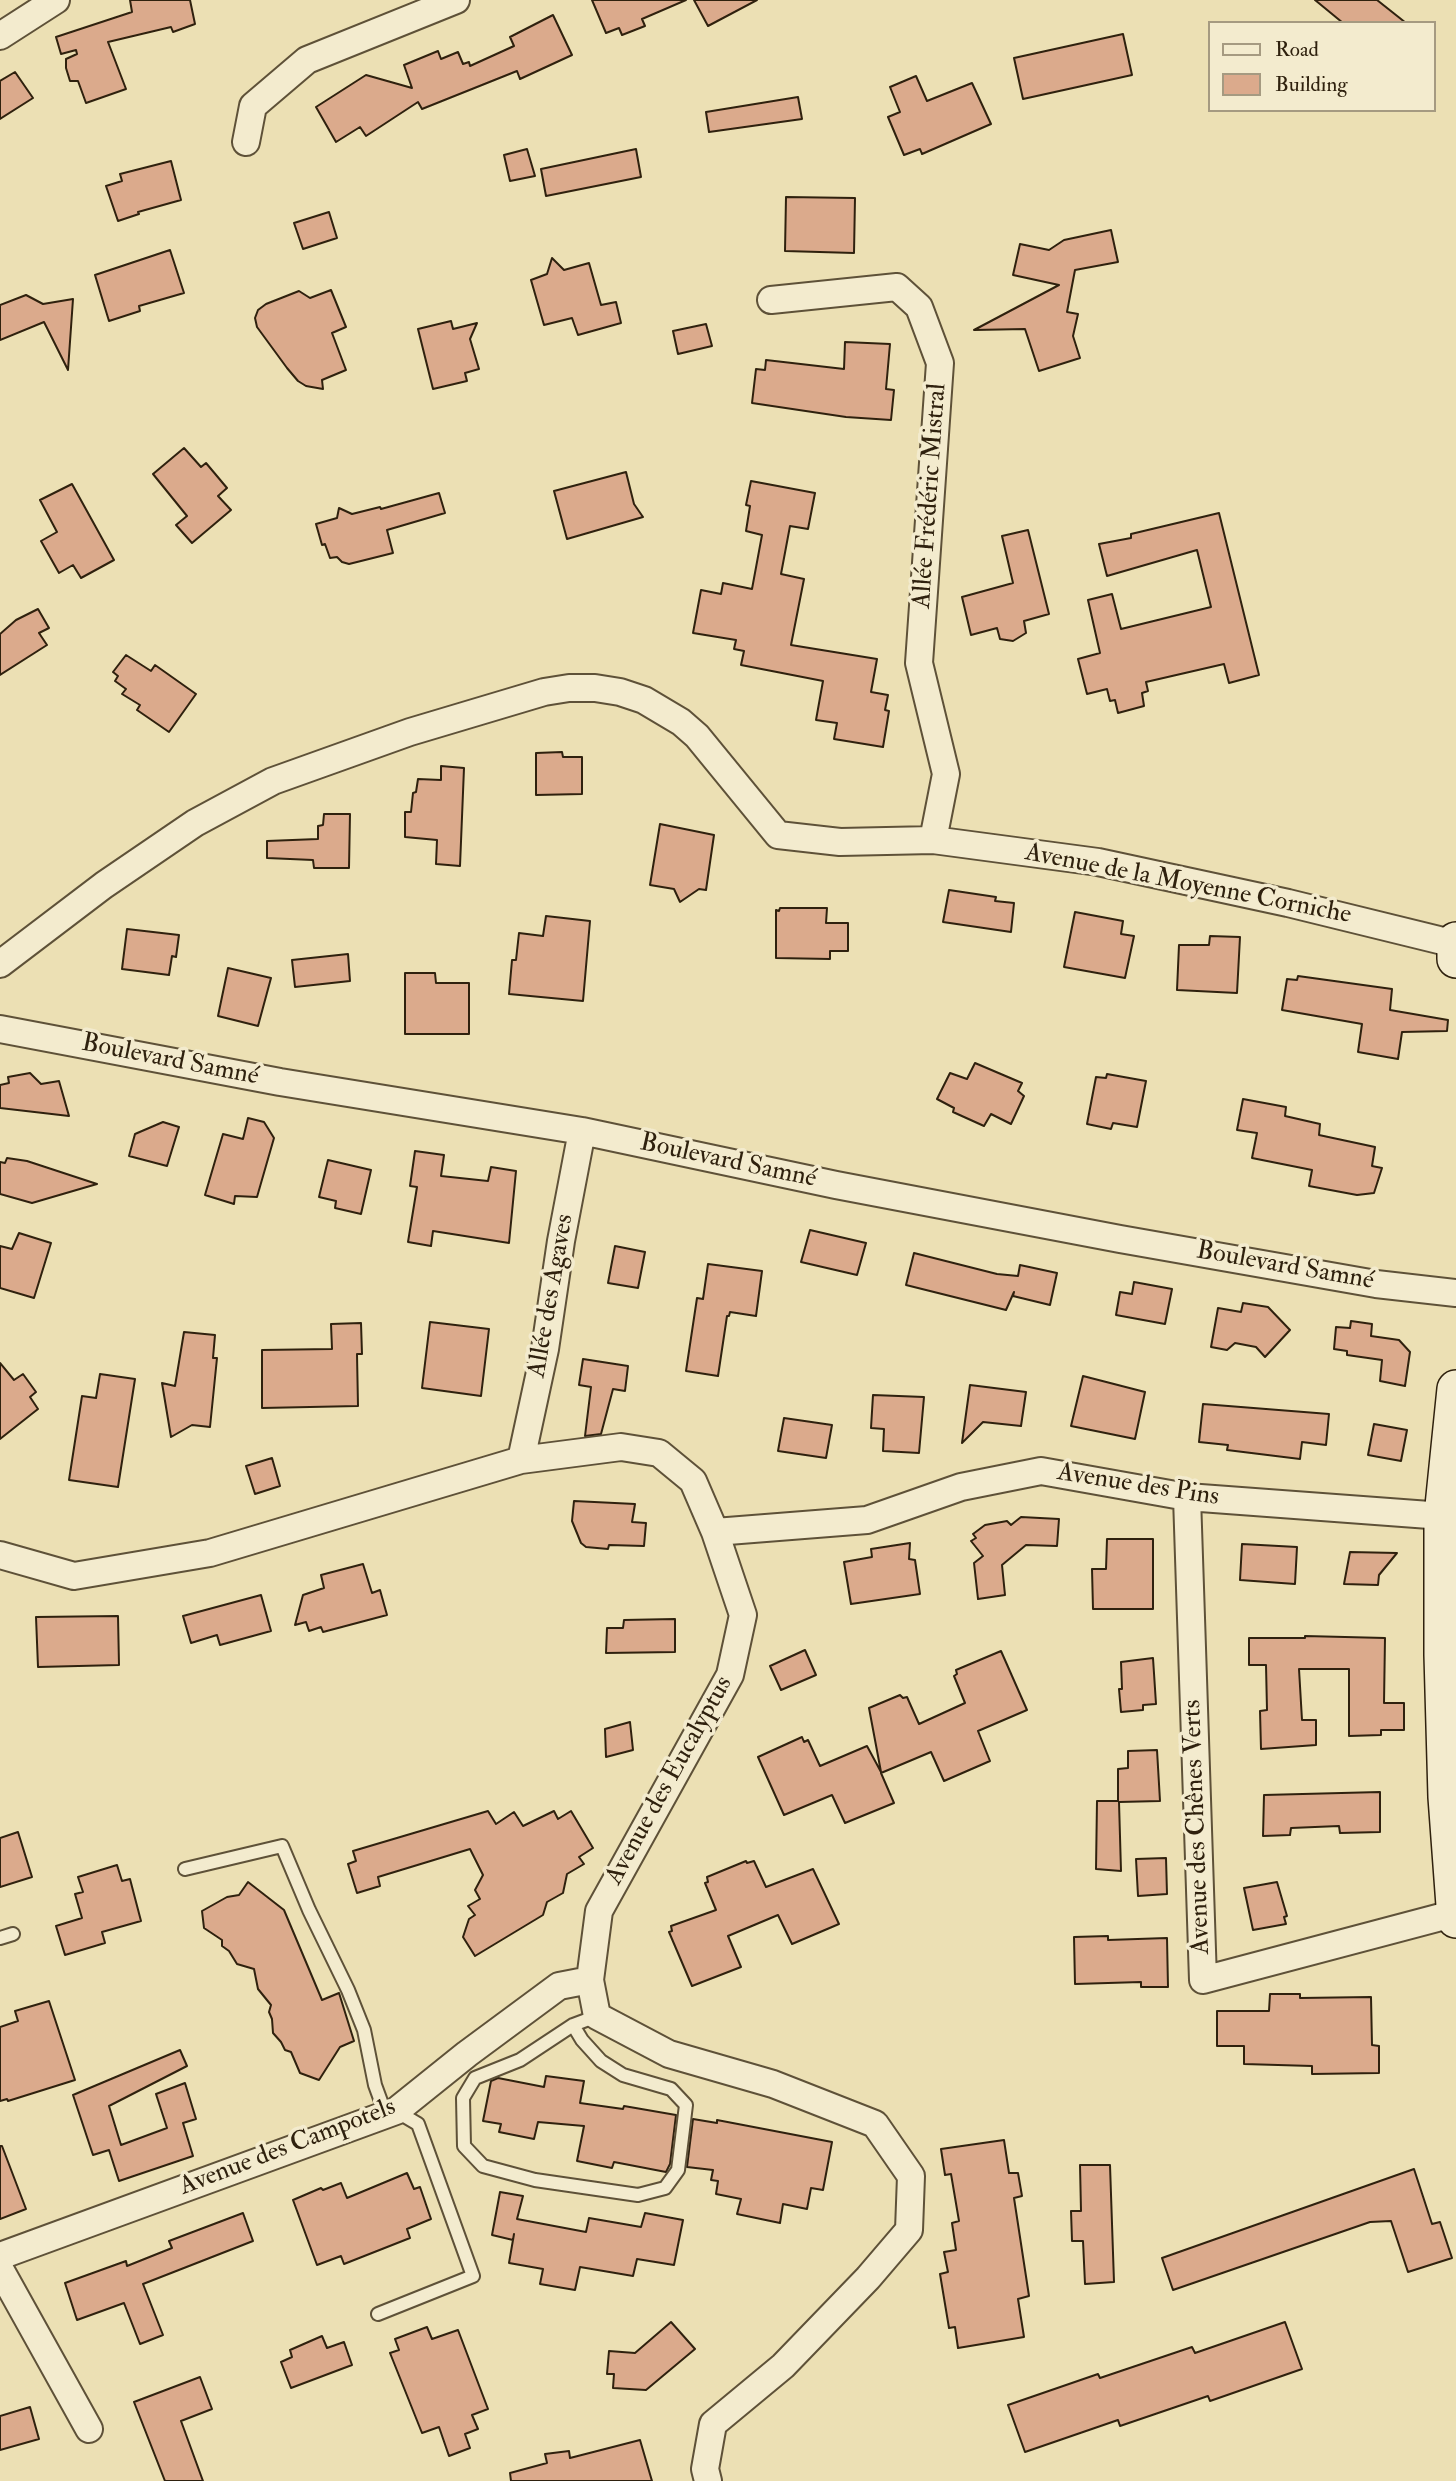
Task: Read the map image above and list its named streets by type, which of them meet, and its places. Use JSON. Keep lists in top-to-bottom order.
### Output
{
  "streets": {
    "street": [
      "Allée Frédéric Mistral",
      "Avenue de la Moyenne Corniche",
      "Boulevard Samné",
      "Allée des Agaves",
      "Avenue des Pins",
      "Avenue des Eucalyptus",
      "Avenue des Chênes Verts",
      "Avenue des Campotels"
    ]
  },
  "crossings": [
    ["Allée Frédéric Mistral", "Avenue de la Moyenne Corniche"],
    ["Boulevard Samné", "Allée des Agaves"],
    ["Allée des Agaves", "Avenue des Eucalyptus"],
    ["Avenue des Pins", "Avenue des Eucalyptus"],
    ["Avenue des Pins", "Avenue des Chênes Verts"],
    ["Avenue des Eucalyptus", "Avenue des Campotels"]
  ],
  "legend": ["Road", "Building"]
}
